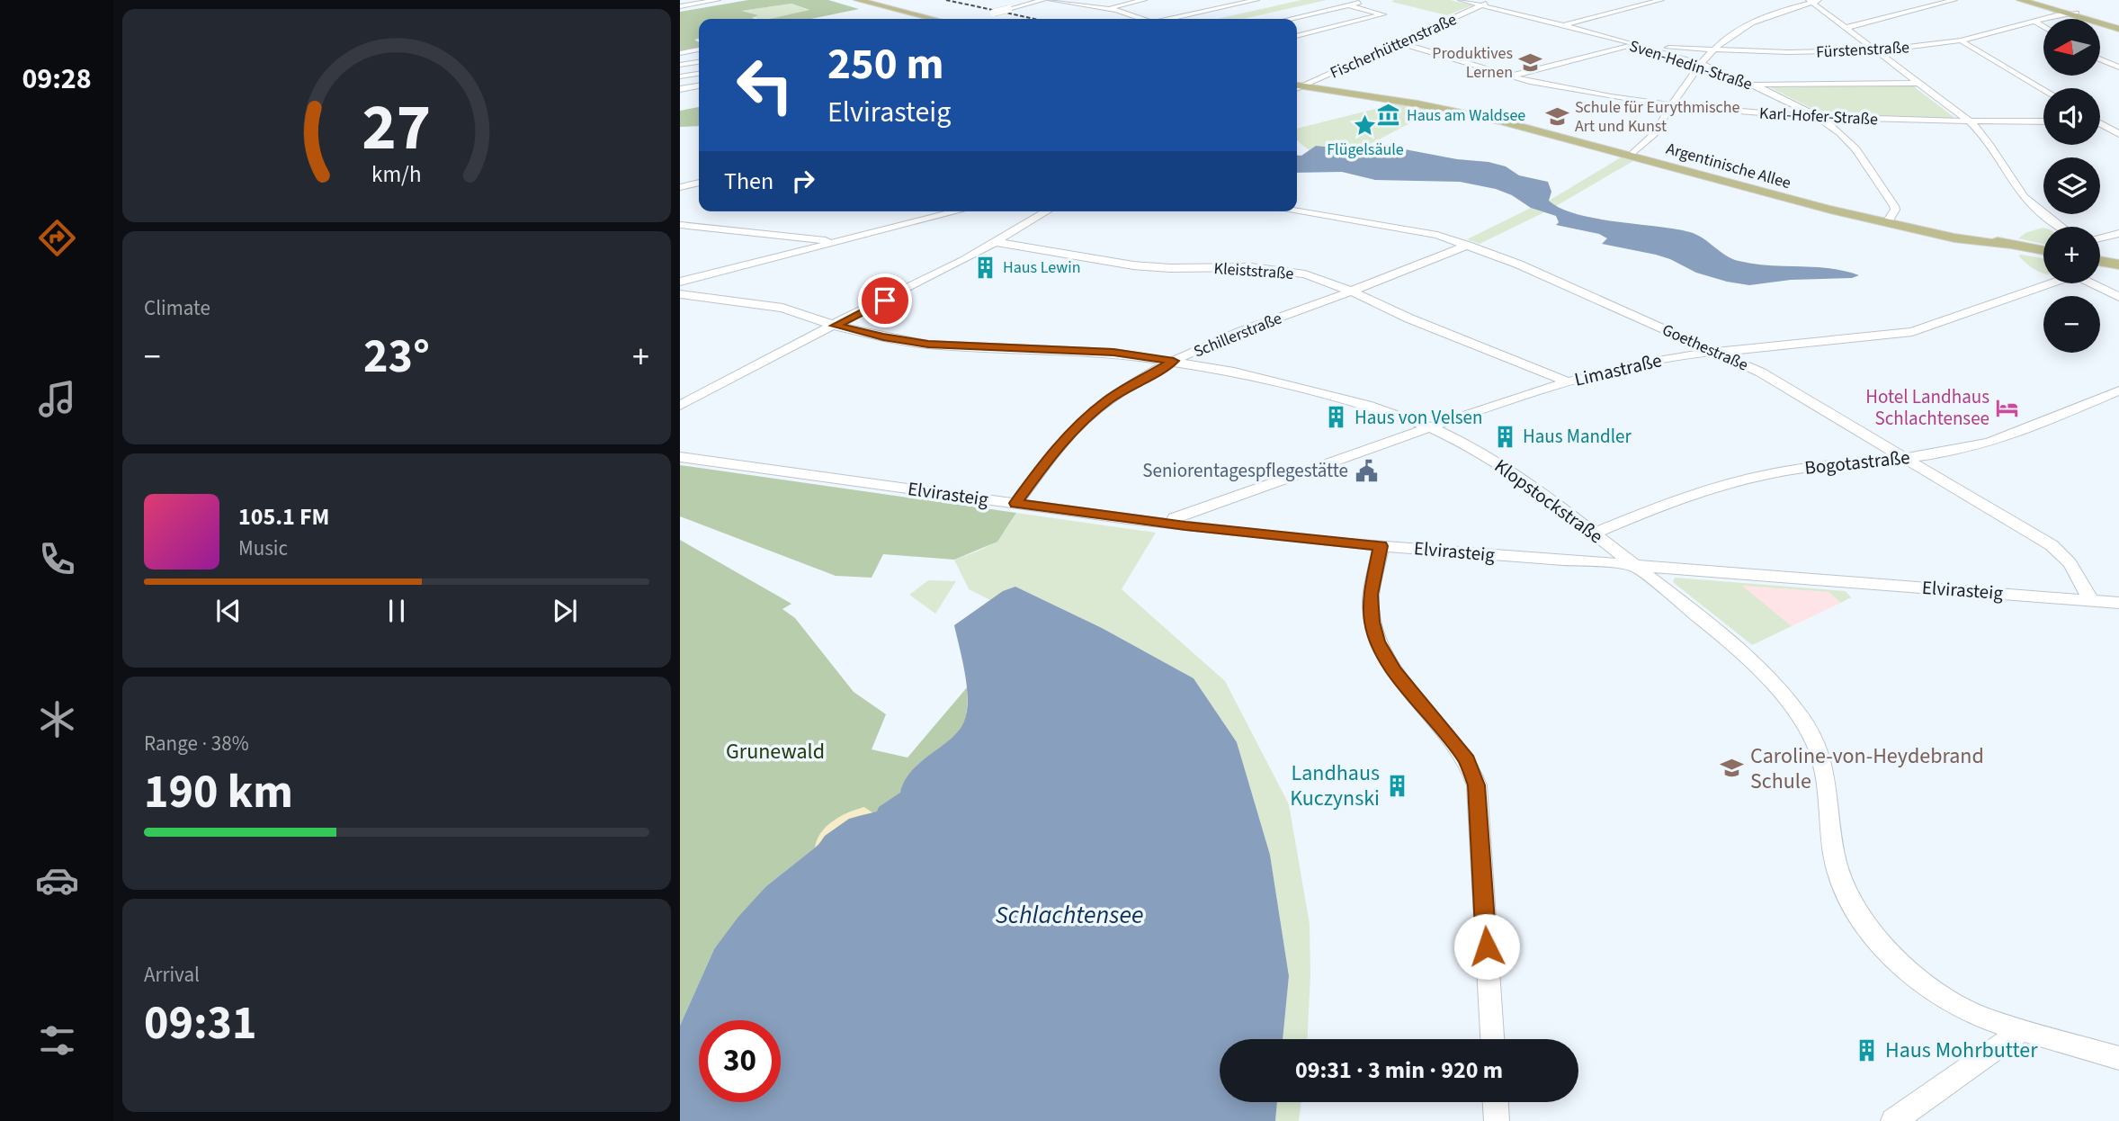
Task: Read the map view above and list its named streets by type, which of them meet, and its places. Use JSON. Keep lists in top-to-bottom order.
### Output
{
  "streets": {
    "main road": ["Argentinische Allee"],
    "street": [
      "Fischerhüttenstraße",
      "Fürstenstraße",
      "Sven-Hedin-Straße",
      "Karl-Hofer-Straße",
      "Kleiststraße",
      "Schillerstraße",
      "Goethestraße",
      "Limastraße",
      "Bogotastraße",
      "Elvirasteig",
      "Klopstockstraße"
    ]
  },
  "crossings": [
    ["Fischerhüttenstraße", "Sven-Hedin-Straße"],
    ["Fischerhüttenstraße", "Karl-Hofer-Straße"],
    ["Fischerhüttenstraße", "Argentinische Allee"],
    ["Fürstenstraße", "Sven-Hedin-Straße"],
    ["Sven-Hedin-Straße", "Karl-Hofer-Straße"],
    ["Sven-Hedin-Straße", "Argentinische Allee"],
    ["Kleiststraße", "Schillerstraße"],
    ["Kleiststraße", "Limastraße"],
    ["Schillerstraße", "Goethestraße"],
    ["Schillerstraße", "Elvirasteig"],
    ["Schillerstraße", "Klopstockstraße"],
    ["Goethestraße", "Limastraße"],
    ["Goethestraße", "Bogotastraße"],
    ["Goethestraße", "Elvirasteig"],
    ["Limastraße", "Elvirasteig"],
    ["Limastraße", "Klopstockstraße"],
    ["Bogotastraße", "Klopstockstraße"],
    ["Elvirasteig", "Klopstockstraße"]
  ],
  "water": ["Schlachtensee"],
  "parks": ["Grunewald"],
  "places": {
    "school or university": ["Produktives Lernen", "Schule für Eurythmische Art und Kunst", "Caroline-von-Heydebrand Schule"],
    "museum": ["Haus am Waldsee"],
    "place": ["Flügelsäule"],
    "building": [
      "Haus Lewin",
      "Haus von Velsen",
      "Haus Mandler",
      "Landhaus Kuczynski",
      "Haus Mohrbutter"
    ],
    "hotel": ["Hotel Landhaus Schlachtensee"],
    "public building": ["Seniorentagespflegestätte"]
  },
  "north": "left",
  "page": {
    "tabs": "09:28",
    "map_buttons": ["+", "−"],
    "turn": ["250 m", "Elvirasteig"],
    "then": "Then",
    "tile": [
      "Climate",
      ["Range · 38%", "190 km"],
      ["Arrival", "09:31"]
    ],
    "heat": ["−", "23°", "+"],
    "song": ["105.1 FM", "Music"],
    "limit": "30",
    "trip": "09:31 · 3 min · 920 m",
    "gauge": ["27", "km/h"]
  }
}
